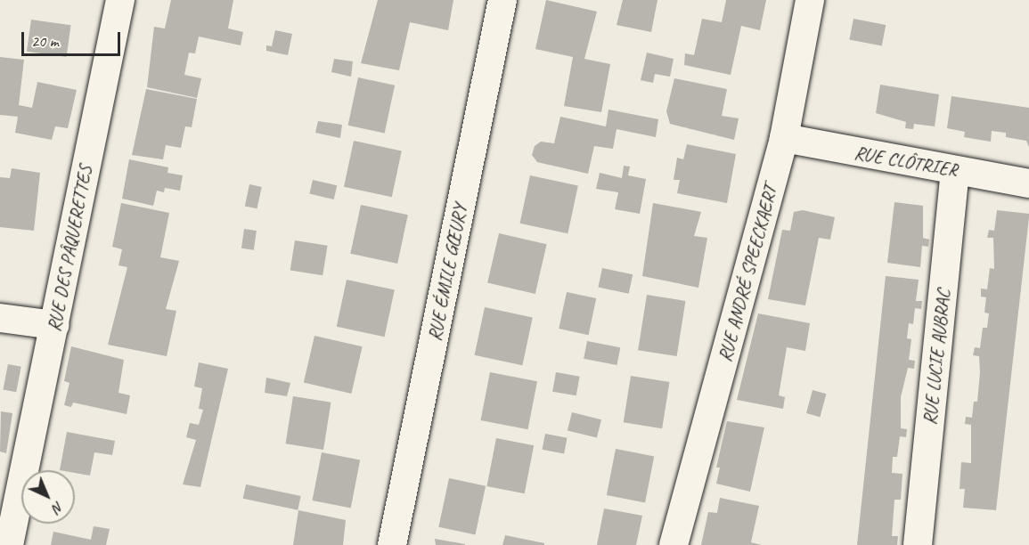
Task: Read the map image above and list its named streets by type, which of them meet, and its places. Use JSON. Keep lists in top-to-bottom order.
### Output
{
  "streets": {
    "street": [
      "RUE CLÔTRIER",
      "RUE DES PÂQUERETTES",
      "RUE ÉMILE GŒURY",
      "RUE ANDRÉ SPEECKAERT",
      "RUE LUCIE AUBRAC"
    ]
  },
  "crossings": [
    ["RUE CLÔTRIER", "RUE ANDRÉ SPEECKAERT"],
    ["RUE CLÔTRIER", "RUE LUCIE AUBRAC"]
  ],
  "scale_bar": "20 m",
  "north": "bottom right"
}
